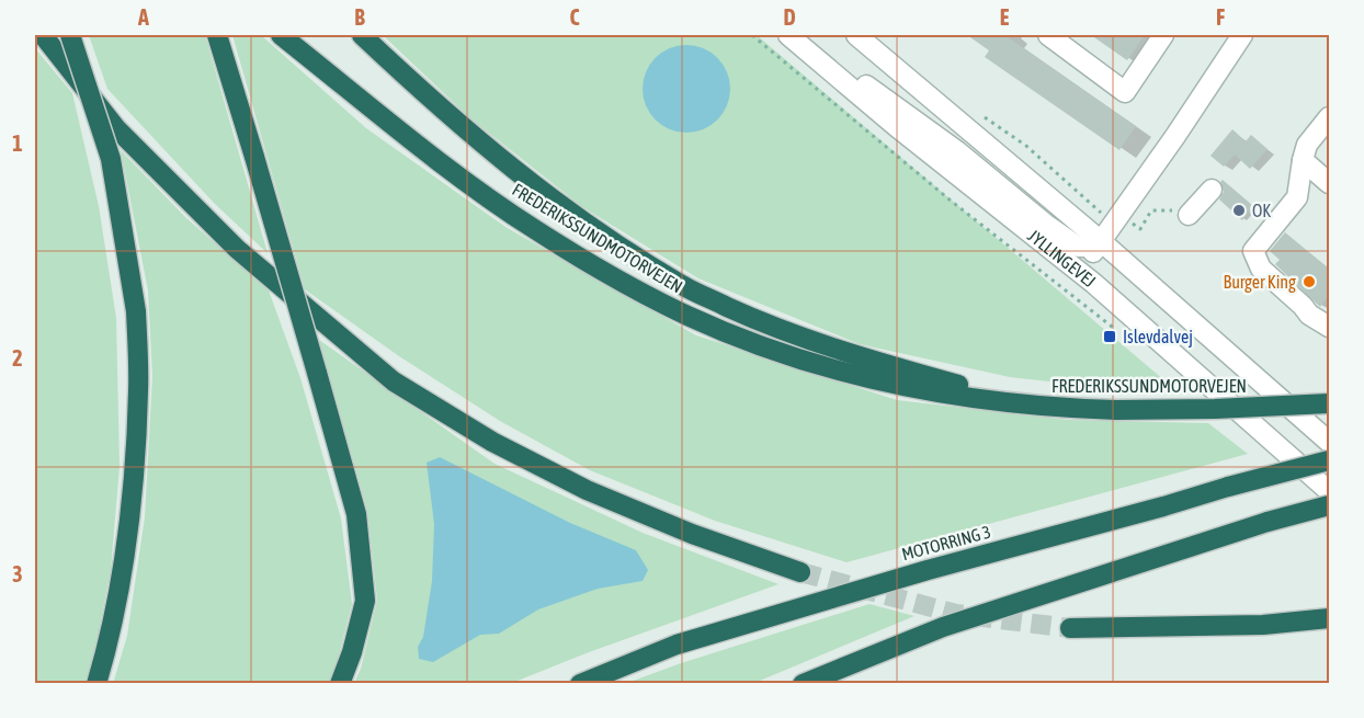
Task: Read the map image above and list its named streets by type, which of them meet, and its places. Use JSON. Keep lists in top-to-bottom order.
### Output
{
  "streets": {
    "highway": ["FREDERIKSSUNDMOTORVEJEN", "MOTORRING 3"],
    "street": ["JYLLINGEVEJ"]
  },
  "places": {
    "other": ["OK", "Burger King"],
    "transit": ["Islevdalvej"]
  },
  "grid": {
    "columns": [
      "A",
      "B",
      "C",
      "D",
      "E",
      "F"
    ],
    "rows": ["1", "2", "3"]
  }
}
